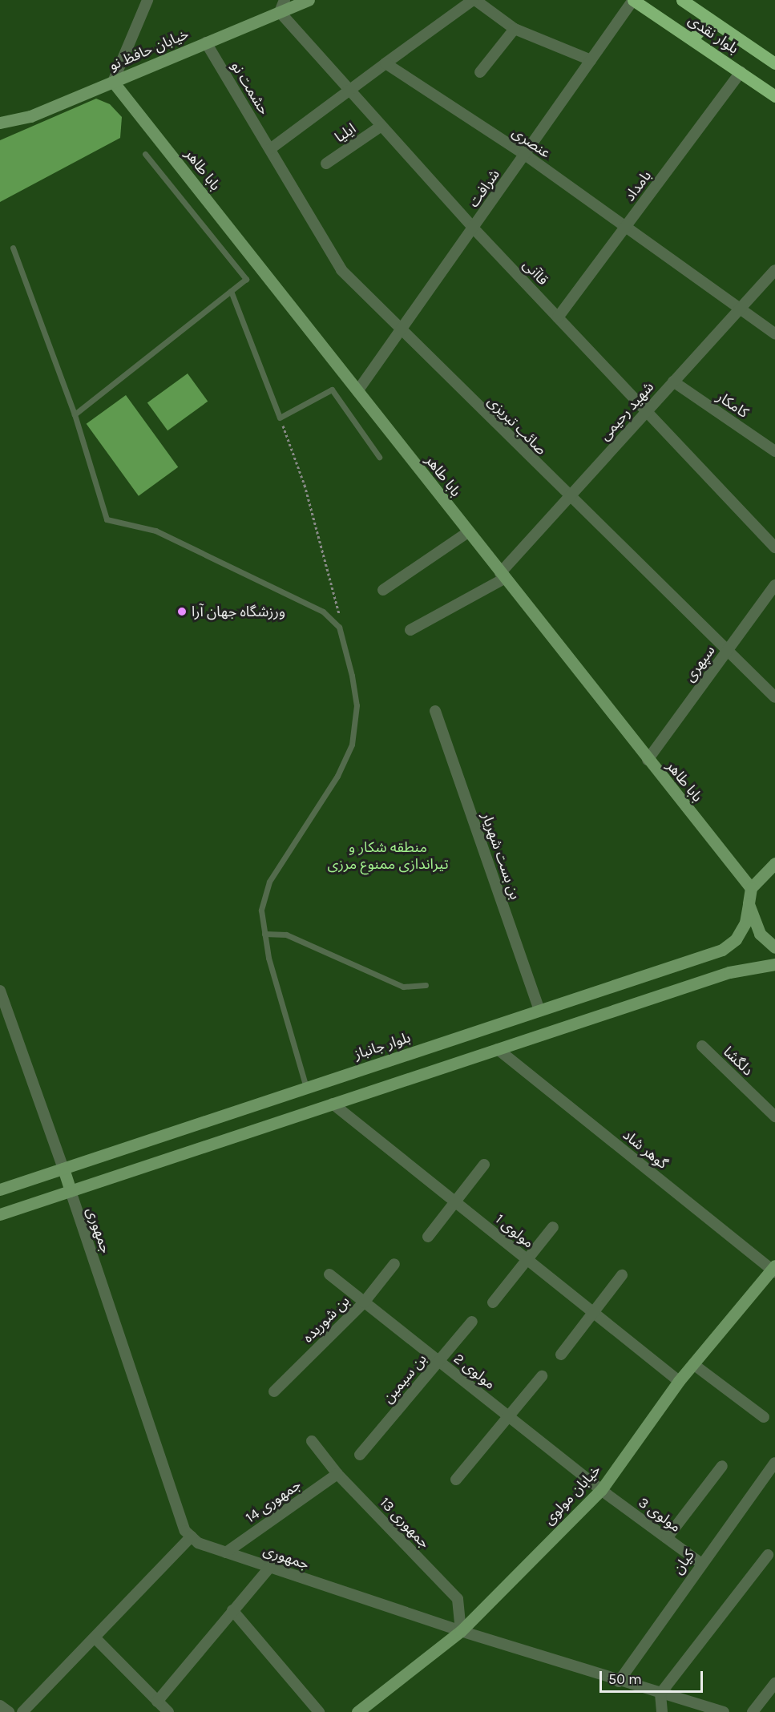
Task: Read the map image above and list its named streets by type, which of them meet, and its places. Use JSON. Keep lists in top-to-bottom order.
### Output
{
  "streets": {
    "main road": [
      "بلوار نقدی",
      "خیابان حافظ نو",
      "بابا طاهر",
      "بلوار جانباز",
      "خیابان مولوی"
    ],
    "street": [
      "حشمت نو",
      "ایلیا",
      "عنصری",
      "بامداد",
      "شرافت",
      "قاآنی",
      "کامکار",
      "شهید رحیمی",
      "صائب تبریزی",
      "سپهری",
      "بن بست شهریار",
      "دلگشا",
      "گوهر شاد",
      "جمهوری",
      "مولوی 1",
      "بن شوریده",
      "مولوی 2",
      "بن سیمین",
      "جمهوری 14",
      "مولوی 3",
      "جمهوری 13",
      "کیان"
    ]
  },
  "crossings": [
    ["بلوار نقدی", "بامداد"],
    ["بلوار نقدی", "شرافت"],
    ["خیابان حافظ نو", "حشمت نو"],
    ["خیابان حافظ نو", "بابا طاهر"],
    ["خیابان حافظ نو", "قاآنی"],
    ["حشمت نو", "صائب تبریزی"],
    ["ایلیا", "قاآنی"],
    ["عنصری", "بامداد"],
    ["عنصری", "شرافت"],
    ["عنصری", "شهید رحیمی"],
    ["بابا طاهر", "شرافت"],
    ["بابا طاهر", "شهید رحیمی"],
    ["بابا طاهر", "سپهری"],
    ["بابا طاهر", "بلوار جانباز"],
    ["بامداد", "قاآنی"],
    ["شرافت", "قاآنی"],
    ["شرافت", "صائب تبریزی"],
    ["قاآنی", "شهید رحیمی"],
    ["کامکار", "شهید رحیمی"],
    ["شهید رحیمی", "صائب تبریزی"],
    ["صائب تبریزی", "سپهری"],
    ["بن بست شهریار", "بلوار جانباز"],
    ["گوهر شاد", "خیابان مولوی"],
    ["جمهوری", "خیابان مولوی"],
    ["جمهوری", "جمهوری 14"],
    ["جمهوری", "جمهوری 13"],
    ["جمهوری", "کیان"],
    ["مولوی 1", "خیابان مولوی"],
    ["بن شوریده", "مولوی 2"],
    ["مولوی 2", "بن سیمین"],
    ["مولوی 2", "خیابان مولوی"],
    ["مولوی 2", "مولوی 3"],
    ["خیابان مولوی", "مولوی 3"],
    ["خیابان مولوی", "جمهوری 13"],
    ["جمهوری 14", "جمهوری 13"],
    ["مولوی 3", "کیان"]
  ],
  "parks": ["منطقه شکار و تیراندازی ممنوع مرزی"],
  "places": ["ورزشگاه جهان آرا"],
  "scale_bar": "50 m"
}
